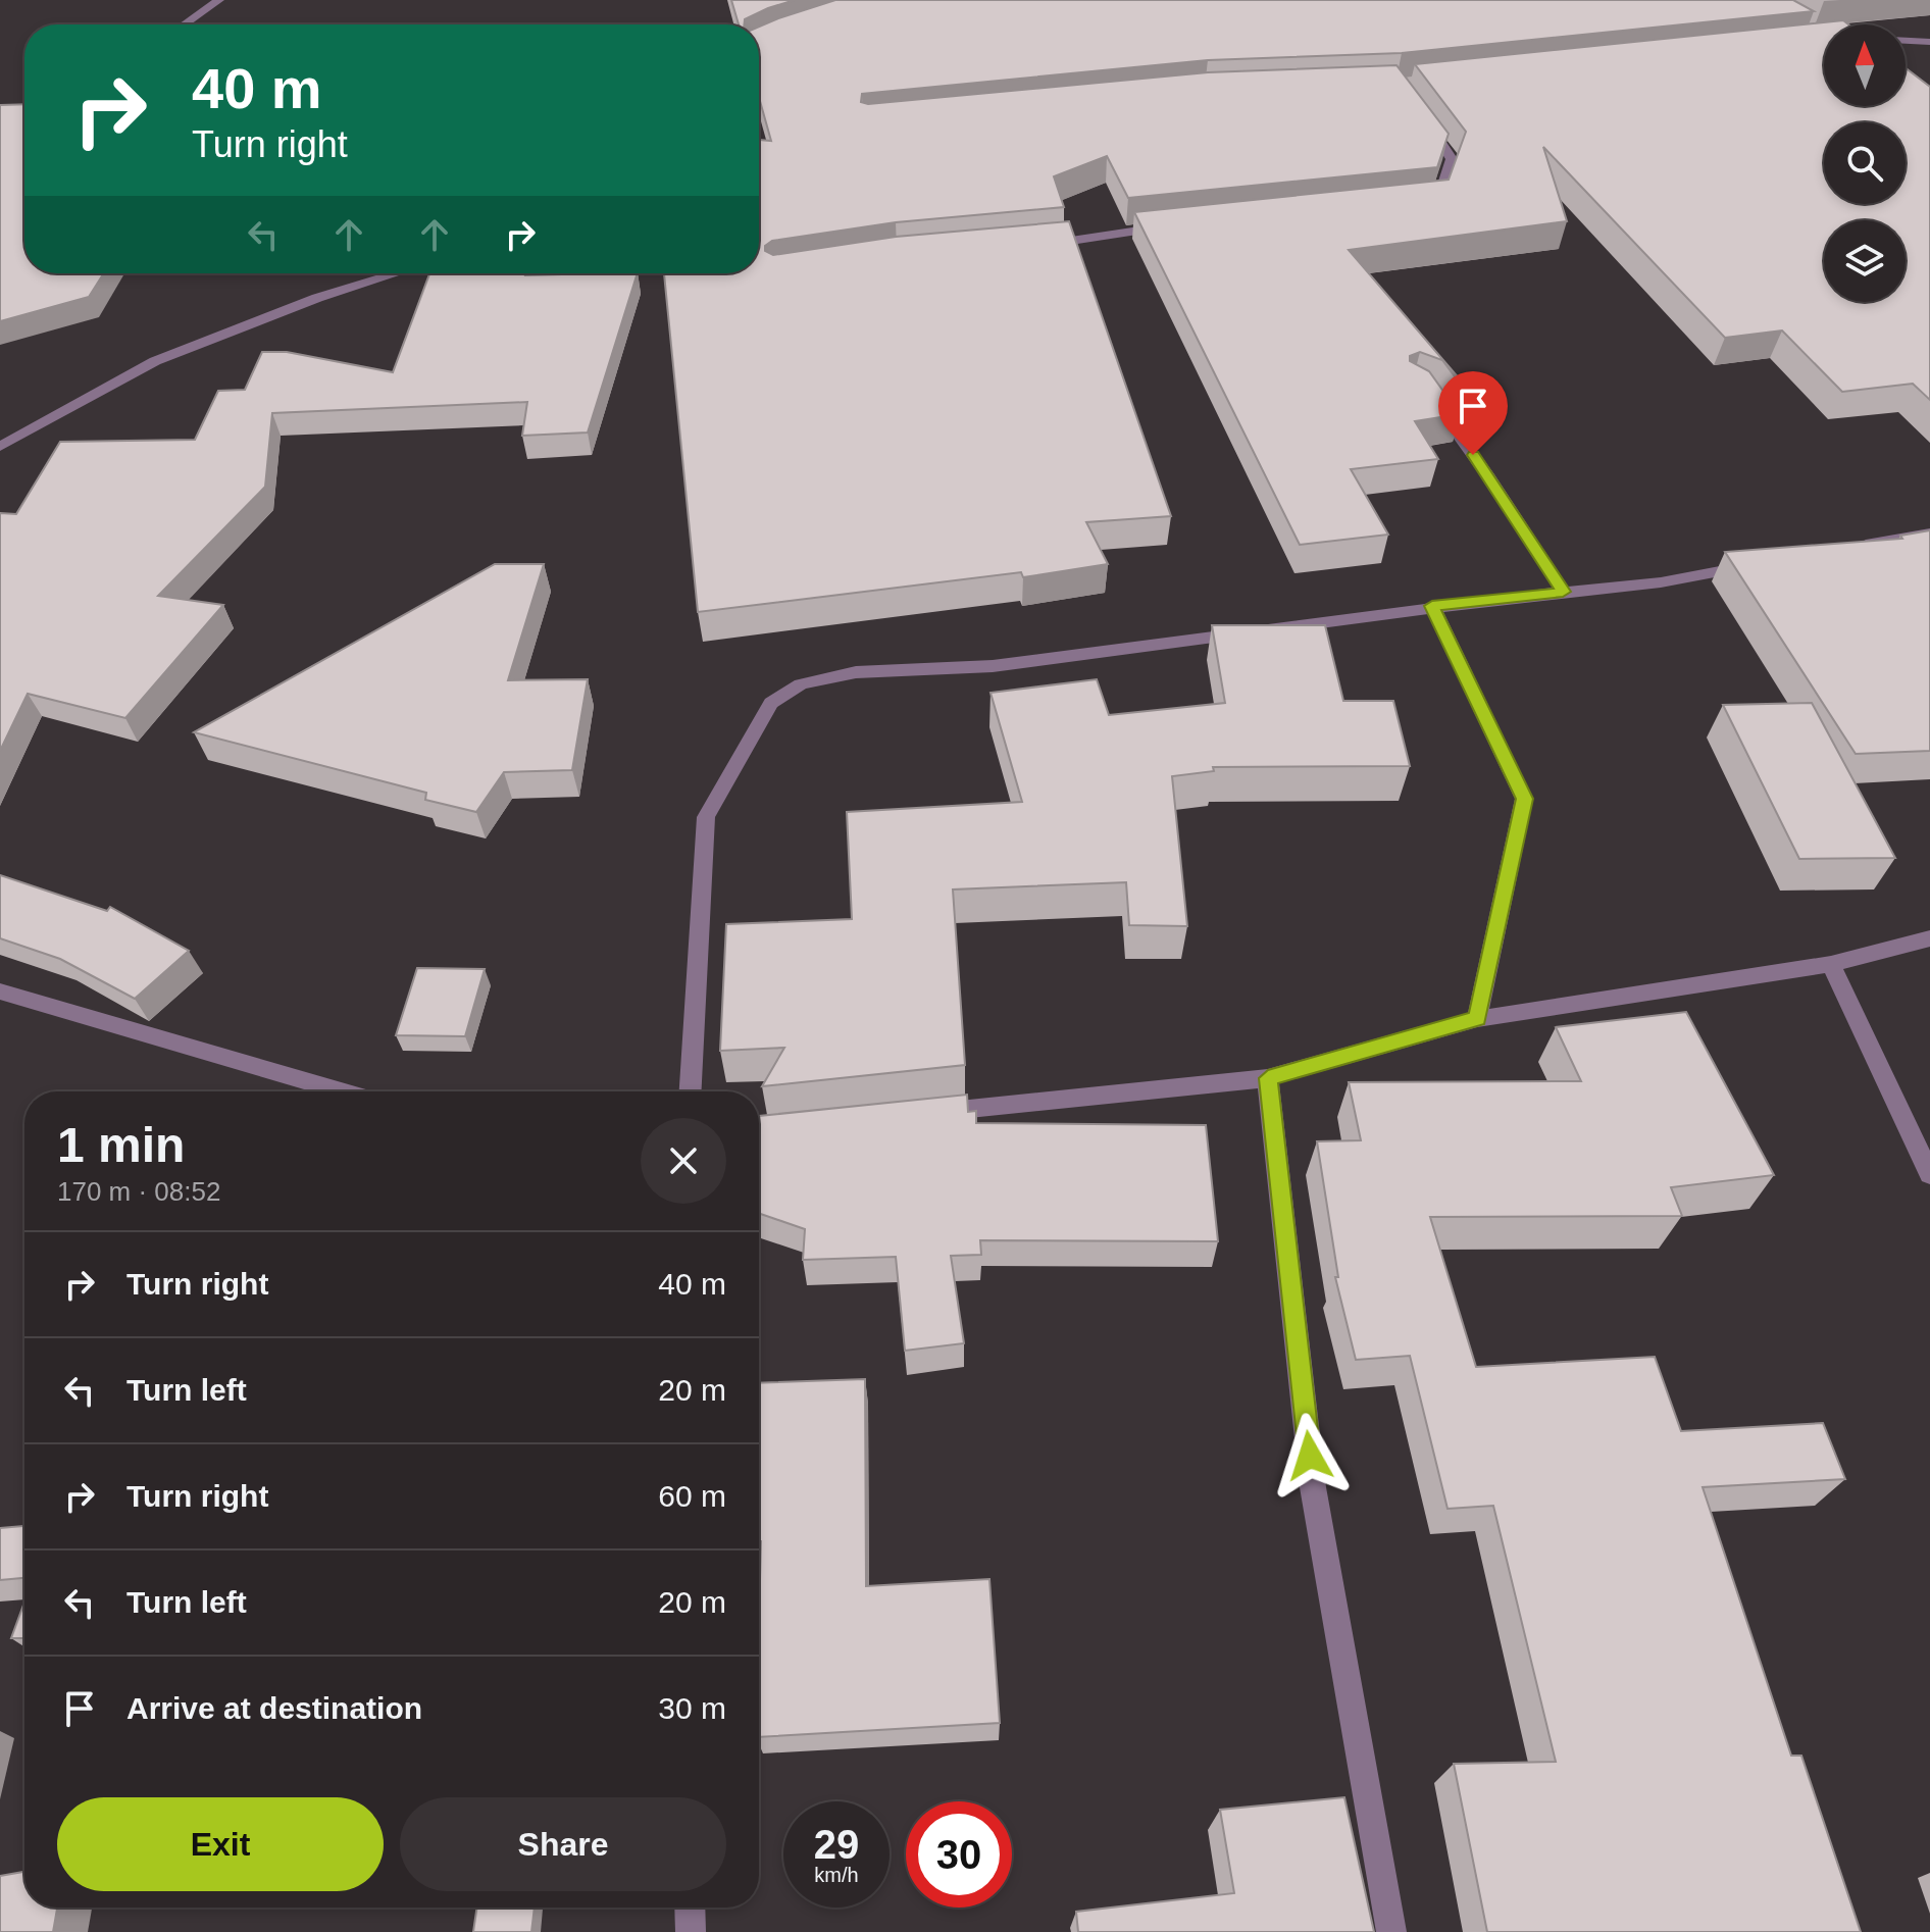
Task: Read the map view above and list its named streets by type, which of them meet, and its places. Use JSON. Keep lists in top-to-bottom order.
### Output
{
  "north": "top",
  "page": {
    "turn": ["40 m", "Turn right"],
    "heading": ["1 min", "170 m · 08:52"],
    "list": [
      {
        "name": "Turn right",
        "value": "40 m"
      },
      {
        "name": "Turn left",
        "value": "20 m"
      },
      {
        "name": "Turn right",
        "value": "60 m"
      },
      {
        "name": "Turn left",
        "value": "20 m"
      },
      {
        "name": "Arrive at destination",
        "value": "30 m"
      }
    ],
    "buttons": ["Exit", "Share"],
    "speed": "29 km/h",
    "limit": "30"
  }
}
